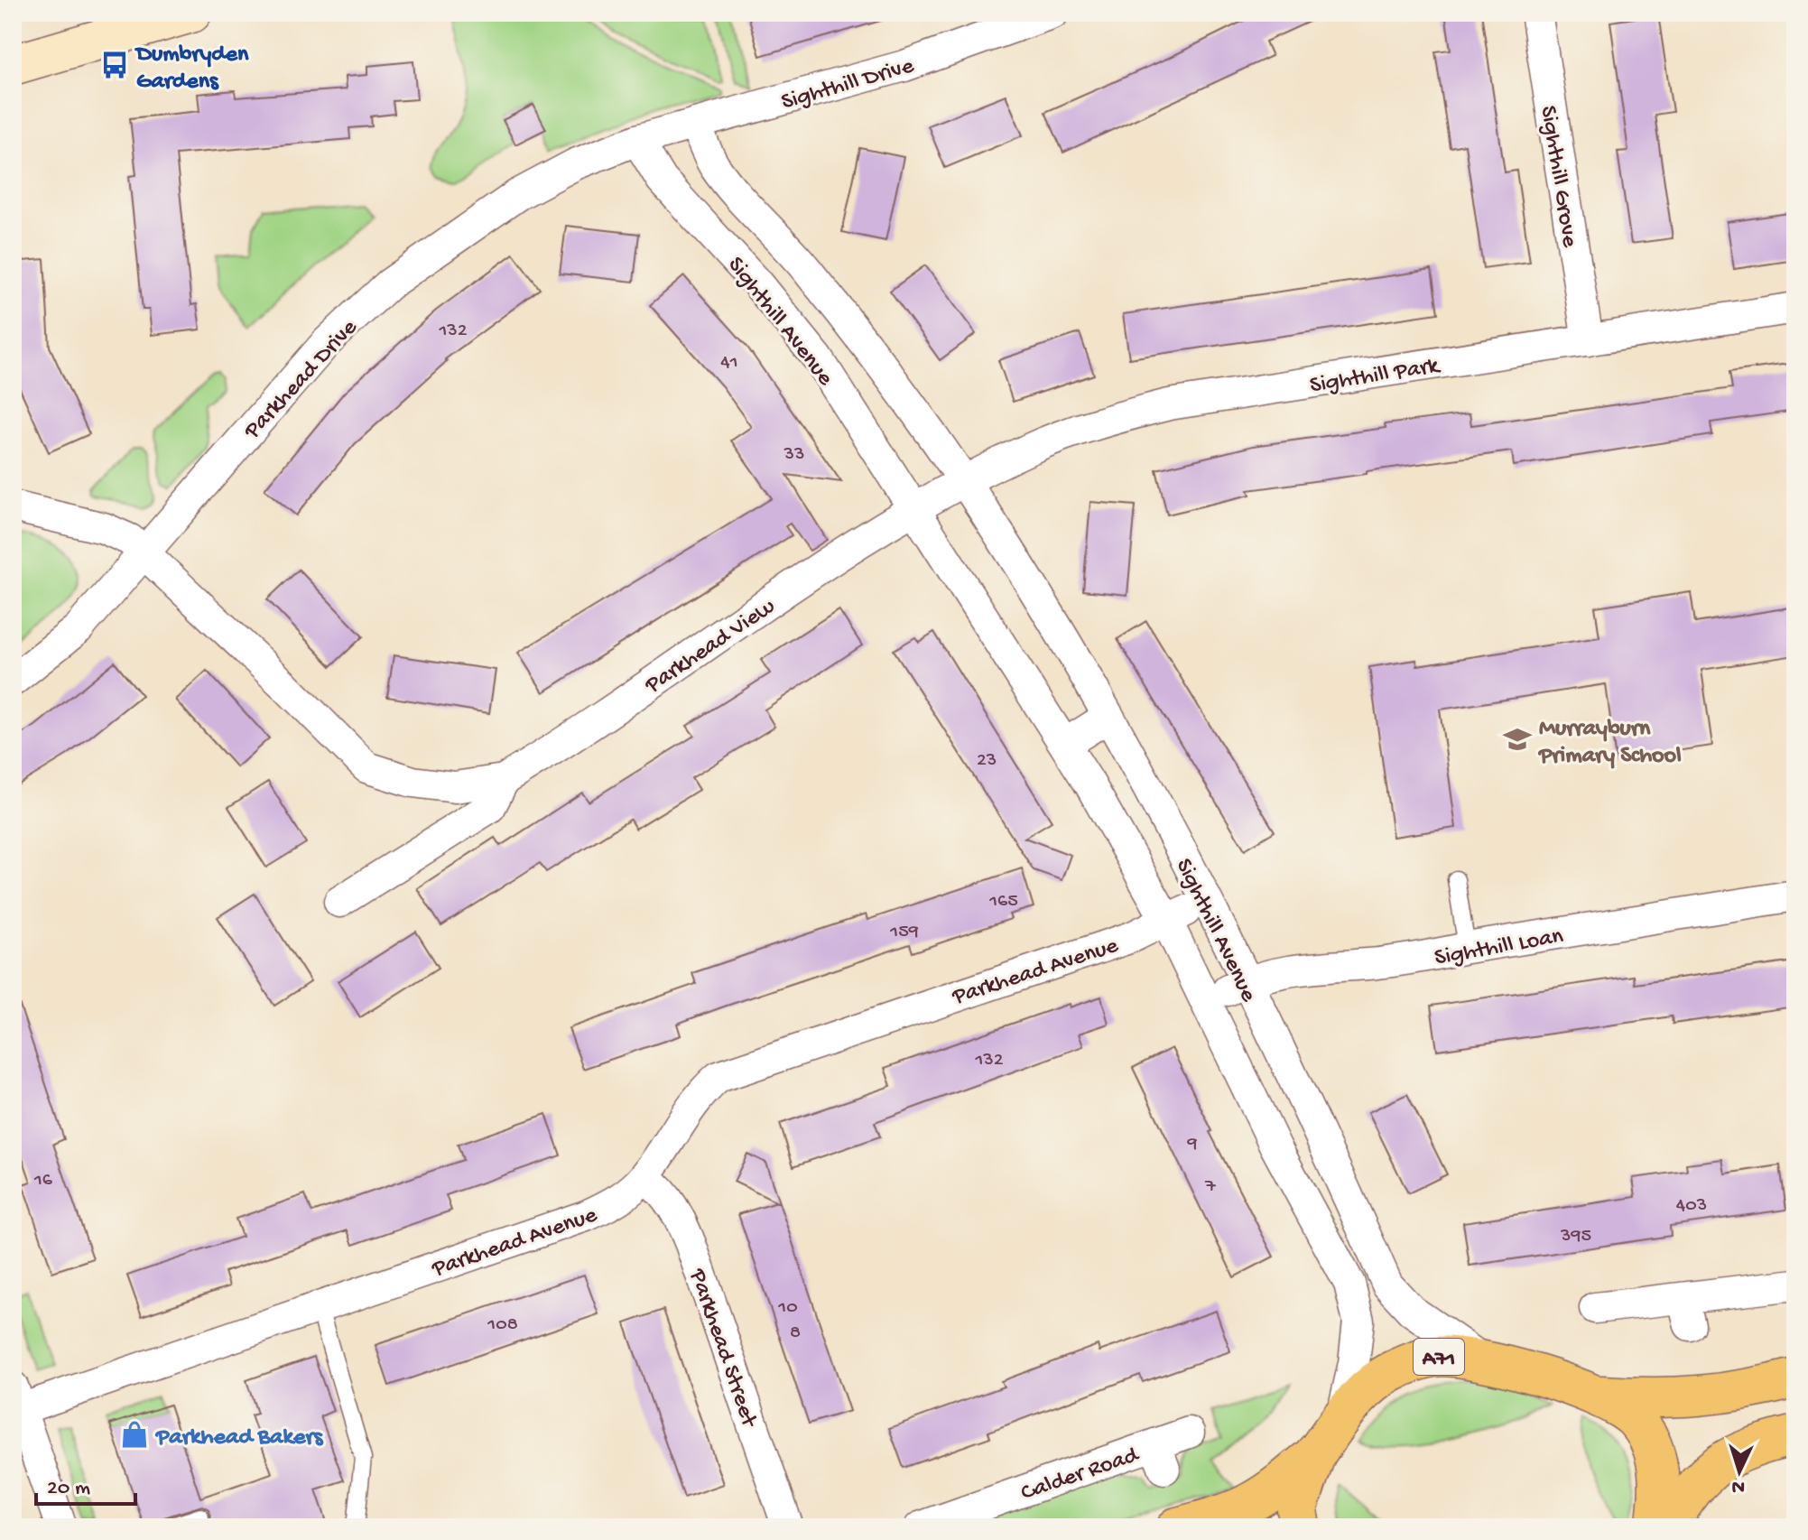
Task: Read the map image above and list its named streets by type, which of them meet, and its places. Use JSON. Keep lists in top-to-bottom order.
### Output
{
  "streets": {
    "main road": ["A71"],
    "street": [
      "Sighthill Drive",
      "Sighthill Grove",
      "Sighthill Avenue",
      "Sighthill Park",
      "Parkhead Drive",
      "Parkhead View",
      "Sighthill Loan",
      "Parkhead Avenue",
      "Parkhead Street",
      "Calder Road"
    ]
  },
  "crossings": [
    ["Sighthill Drive", "Sighthill Avenue"],
    ["Sighthill Drive", "Parkhead Drive"],
    ["Sighthill Grove", "Sighthill Park"],
    ["Sighthill Avenue", "Sighthill Park"],
    ["Sighthill Avenue", "Parkhead Drive"],
    ["Sighthill Avenue", "Parkhead View"],
    ["Sighthill Avenue", "Sighthill Loan"],
    ["Sighthill Avenue", "Parkhead Avenue"],
    ["Sighthill Avenue", "A71"],
    ["Parkhead Drive", "Parkhead View"],
    ["Parkhead Avenue", "Parkhead Street"]
  ],
  "places": {
    "bus stop": ["Dumbryden Gardens"],
    "school or university": ["Murrayburn Primary School"],
    "shop": ["Parkhead Bakers"]
  },
  "house_numbers": [
    "132",
    "41",
    "33",
    "23",
    "165",
    "159",
    "132",
    "9",
    "16",
    "7",
    "403",
    "395",
    "10",
    "108",
    "8"
  ],
  "scale_bar": "20 m",
  "north": "bottom"
}
